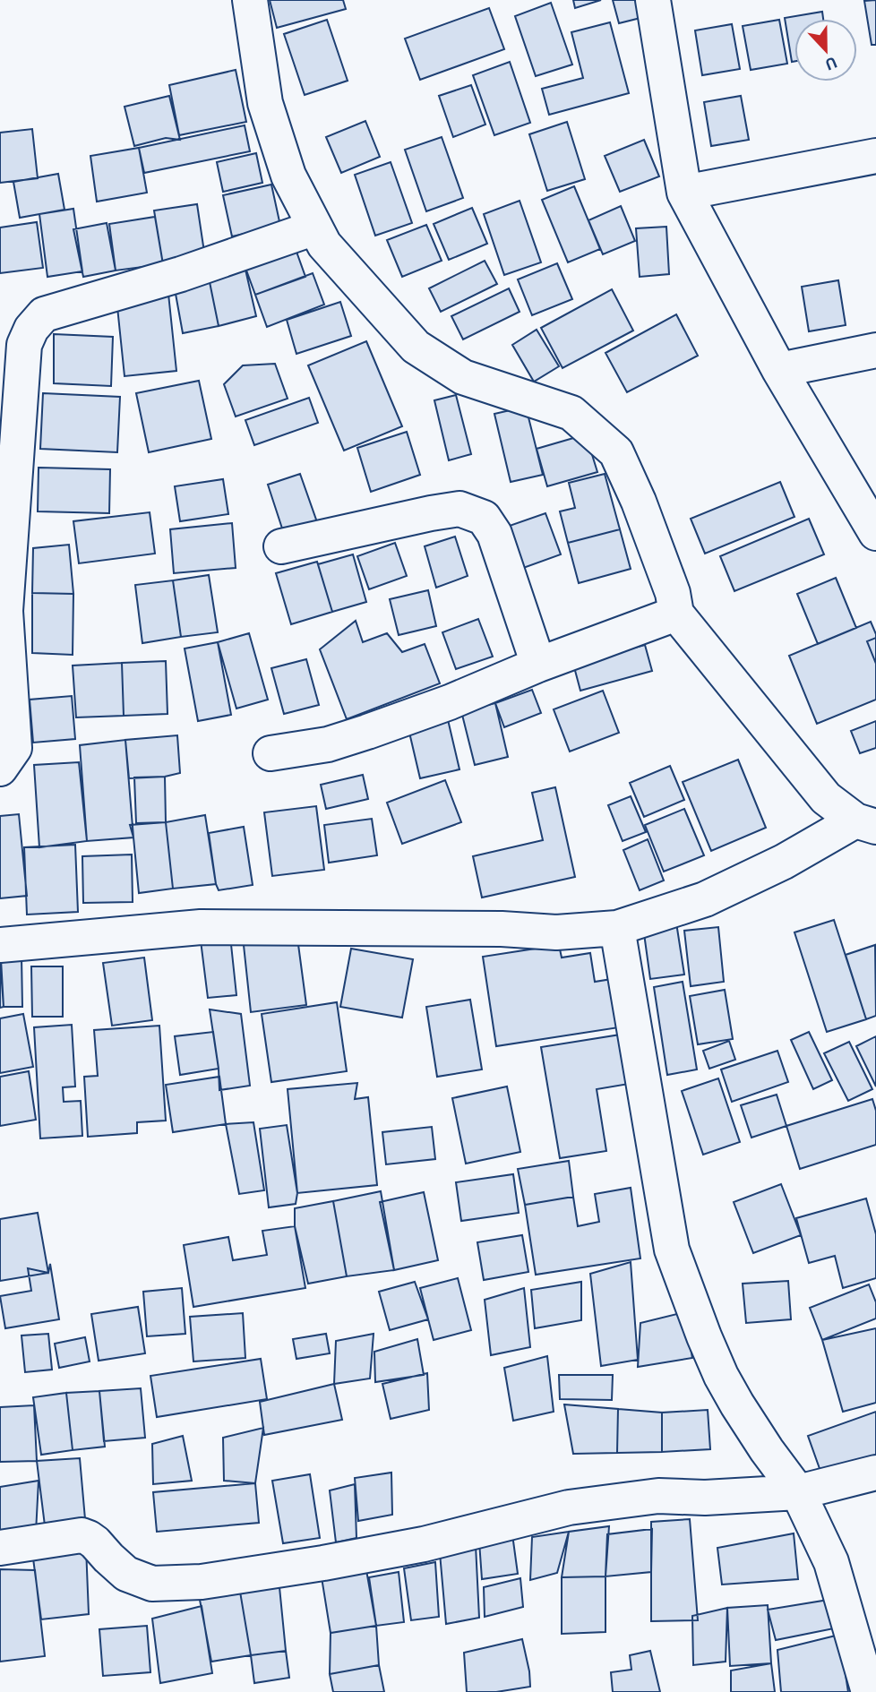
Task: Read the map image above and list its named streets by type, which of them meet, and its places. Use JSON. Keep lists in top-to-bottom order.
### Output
{
  "north": "bottom"
}
